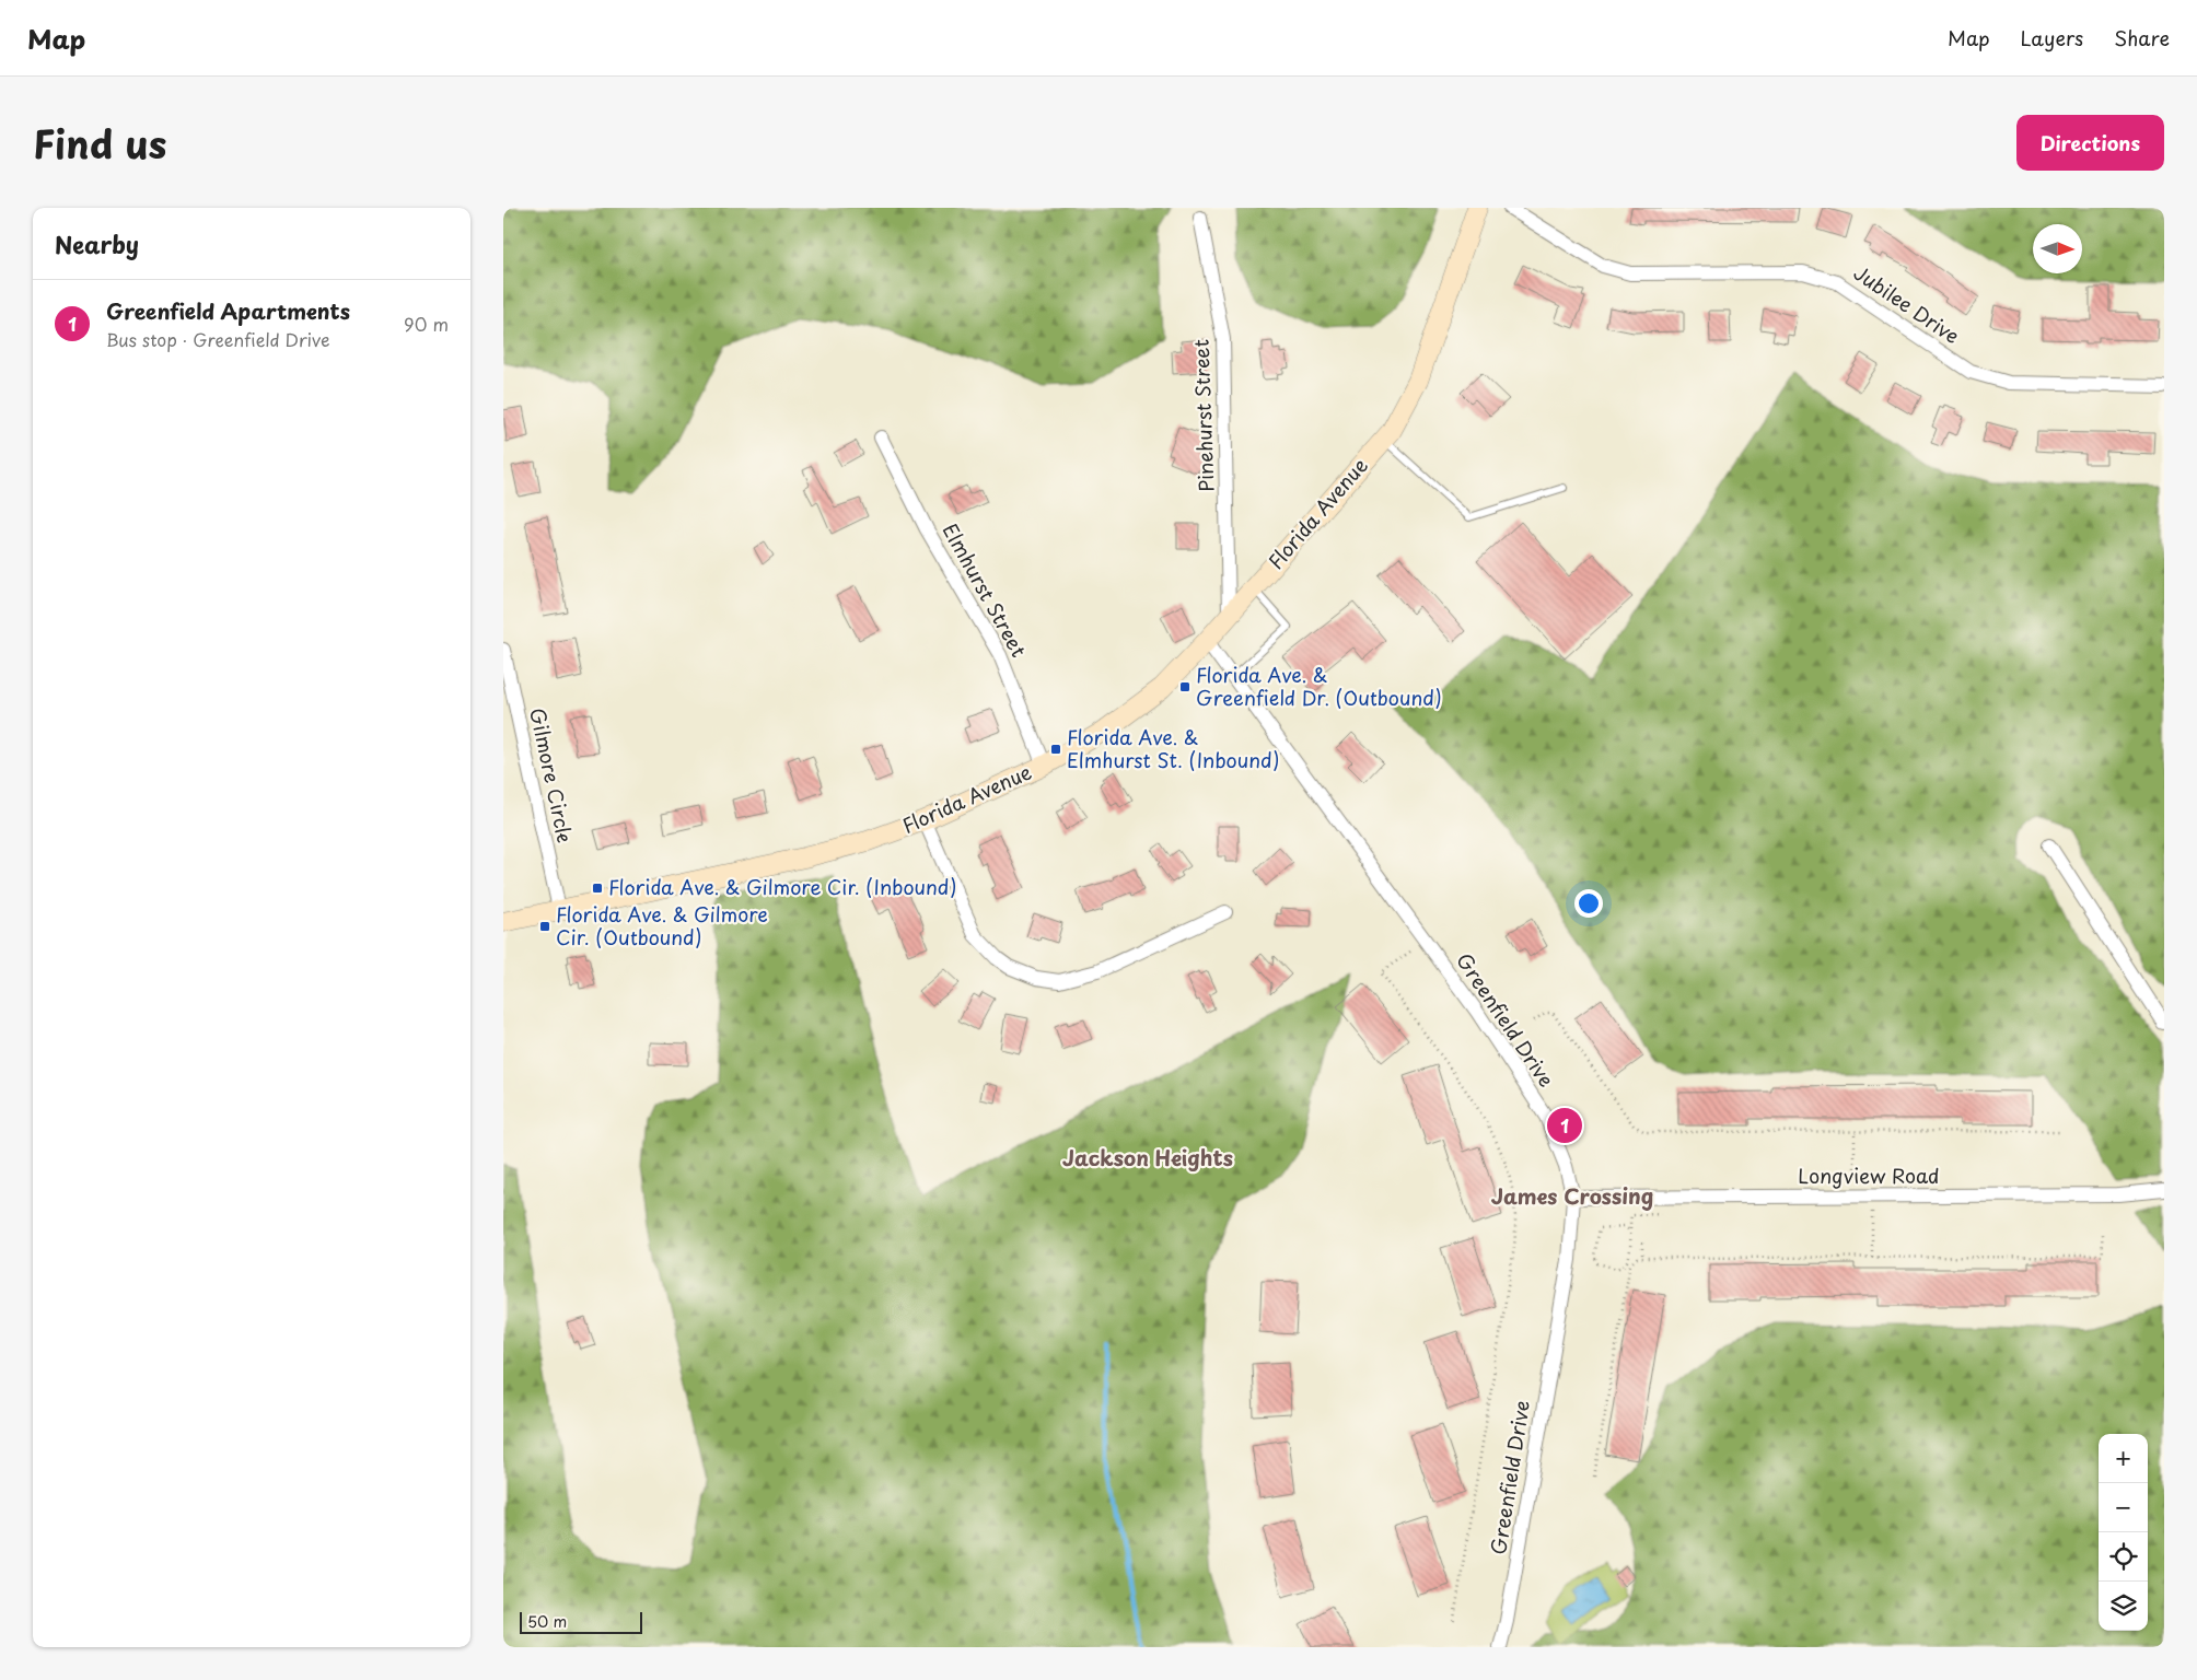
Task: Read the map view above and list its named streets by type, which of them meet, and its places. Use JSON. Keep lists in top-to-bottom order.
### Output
{
  "streets": {
    "main road": ["Florida Avenue"],
    "street": [
      "Jubilee Drive",
      "Pinehurst Street",
      "Elmhurst Street",
      "Gilmore Circle",
      "Greenfield Drive",
      "Longview Road"
    ]
  },
  "crossings": [
    ["Pinehurst Street", "Florida Avenue"],
    ["Florida Avenue", "Elmhurst Street"],
    ["Florida Avenue", "Gilmore Circle"],
    ["Florida Avenue", "Greenfield Drive"],
    ["Greenfield Drive", "Longview Road"]
  ],
  "districts": ["Jackson Heights", "James Crossing"],
  "places": {
    "transit": [
      "Florida Ave. & Greenfield Dr. (Outbound)",
      "Florida Ave. & Elmhurst St. (Inbound)",
      "Florida Ave. & Gilmore Cir. (Inbound)",
      "Florida Ave. & Gilmore Cir. (Outbound)"
    ]
  },
  "scale_bar": "50 m",
  "north": "right",
  "page": {
    "header": "Map",
    "nav": ["Map", "Layers", "Share"],
    "title": "Find us",
    "buttons": "Directions",
    "heading": "Nearby",
    "list": [
      {
        "mark": "1",
        "name": "Greenfield Apartments",
        "note": "Bus stop · Greenfield Drive",
        "value": "90 m"
      }
    ],
    "pins": "1",
    "map_buttons": ["+", "−"],
    "scale": "50 m"
  }
}
